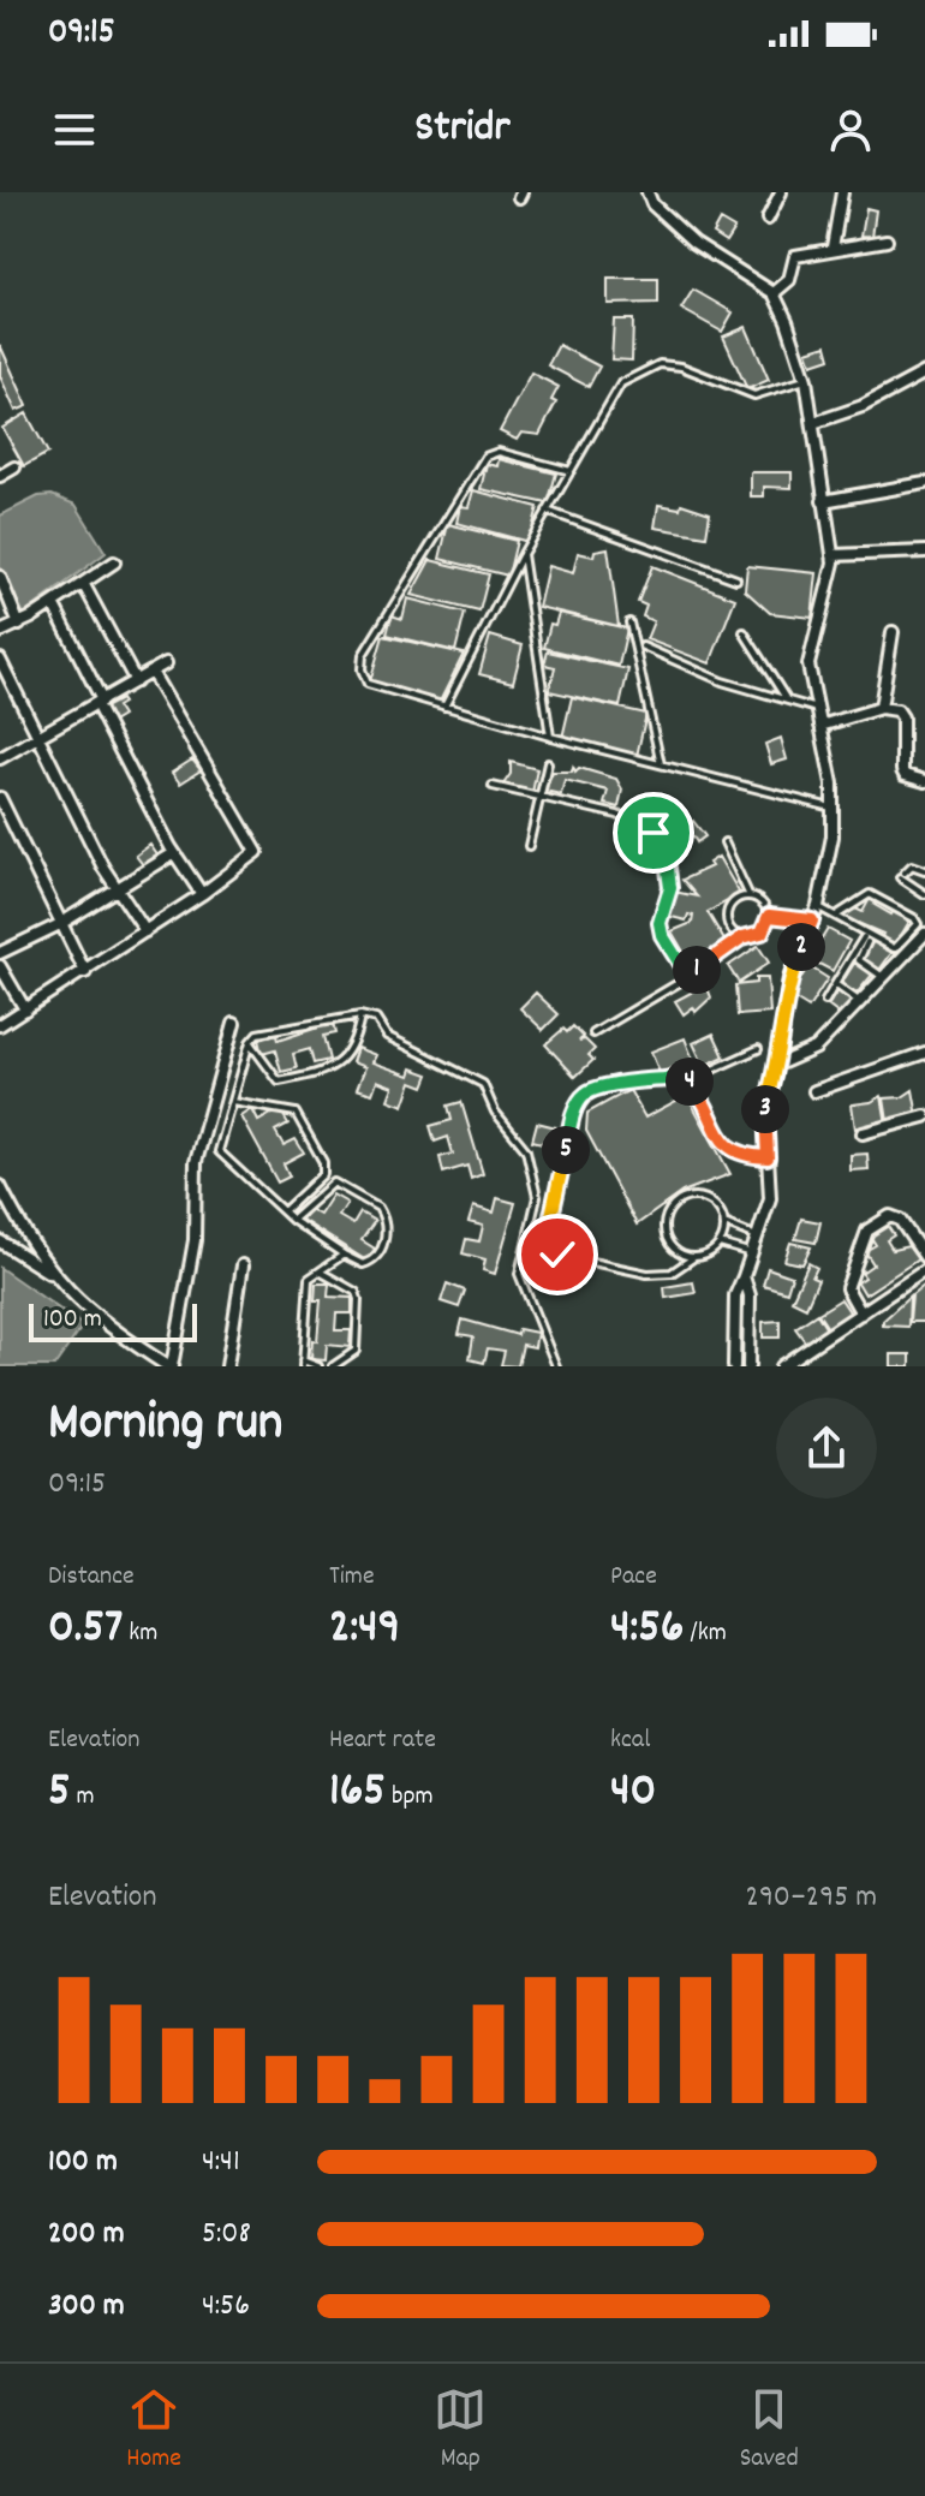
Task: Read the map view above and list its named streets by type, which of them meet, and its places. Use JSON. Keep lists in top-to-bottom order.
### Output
{
  "scale_bar": "100 m",
  "page": {
    "status": "09:15",
    "header": "Stridr",
    "pins": [
      "2",
      "1",
      "4",
      "3",
      "5"
    ],
    "scale": "100 m",
    "heading": ["Morning run", "09:15"],
    "stats": [
      ["Distance", "0.57 km"],
      ["Time", "2:49"],
      ["Pace", "4:56 /km"],
      ["Elevation", "5 m"],
      ["Heart rate", "165 bpm"],
      ["kcal", "40"]
    ],
    "chart": ["Elevation", "290–295 m"],
    "list": [
      {
        "name": "100 m",
        "note": "4:41"
      },
      {
        "name": "200 m",
        "note": "5:08"
      },
      {
        "name": "300 m",
        "note": "4:56"
      }
    ],
    "tabs": ["Home", "Map", "Saved"]
  }
}
